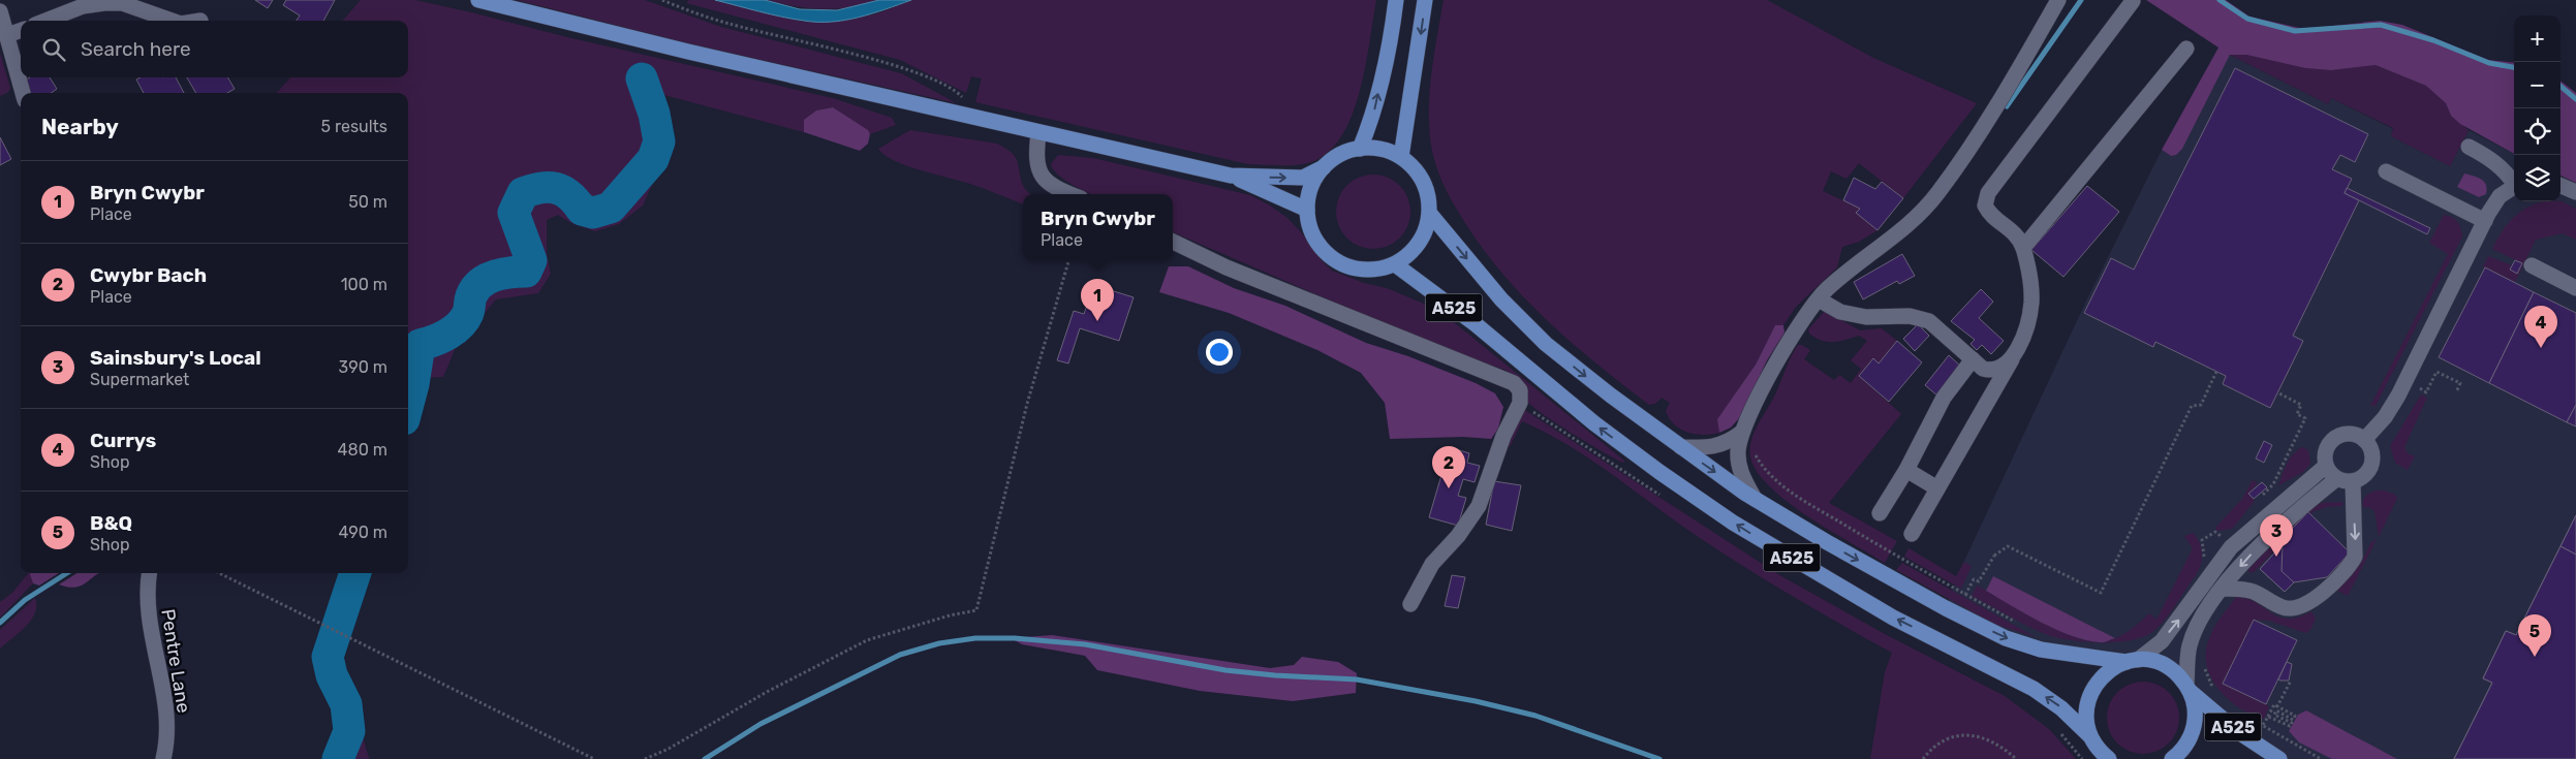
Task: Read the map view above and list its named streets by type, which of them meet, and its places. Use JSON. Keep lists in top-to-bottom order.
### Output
{
  "streets": {
    "main road": ["A525"],
    "street": ["Pentre Lane"]
  },
  "page": {
    "map_buttons": ["+", "−"],
    "search": "Search here",
    "heading": ["Nearby", "5 results"],
    "list": [
      {
        "mark": "1",
        "name": "Bryn Cwybr",
        "note": "Place",
        "value": "50 m"
      },
      {
        "mark": "2",
        "name": "Cwybr Bach",
        "note": "Place",
        "value": "100 m"
      },
      {
        "mark": "3",
        "name": "Sainsbury's Local",
        "note": "Supermarket",
        "value": "390 m"
      },
      {
        "mark": "4",
        "name": "Currys",
        "note": "Shop",
        "value": "480 m"
      },
      {
        "mark": "5",
        "name": "B&Q",
        "note": "Shop",
        "value": "490 m"
      }
    ],
    "popup": ["Bryn Cwybr", "Place"],
    "pins": [
      "1",
      "4",
      "2",
      "3",
      "5"
    ]
  }
}
